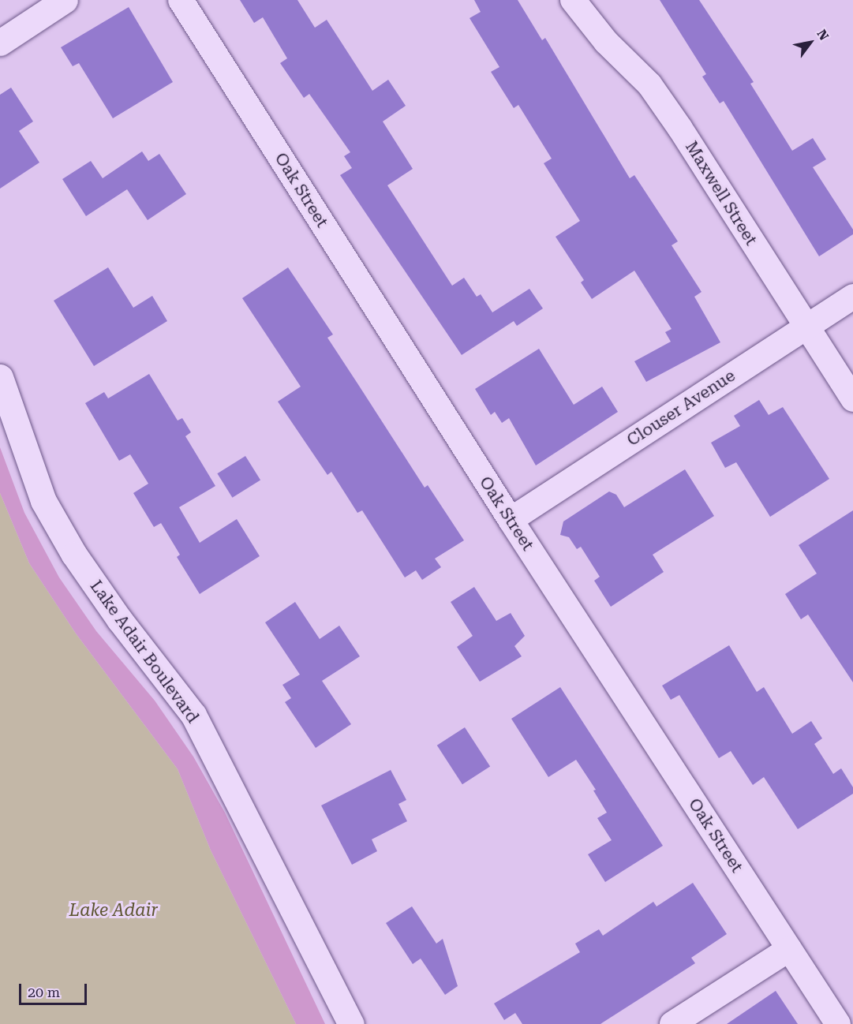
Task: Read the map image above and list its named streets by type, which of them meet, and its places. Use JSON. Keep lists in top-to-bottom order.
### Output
{
  "streets": {
    "street": [
      "Oak Street",
      "Maxwell Street",
      "Clouser Avenue",
      "Lake Adair Boulevard"
    ]
  },
  "crossings": [
    ["Oak Street", "Clouser Avenue"],
    ["Maxwell Street", "Clouser Avenue"]
  ],
  "water": ["Lake Adair"],
  "scale_bar": "20 m",
  "north": "top right"
}
